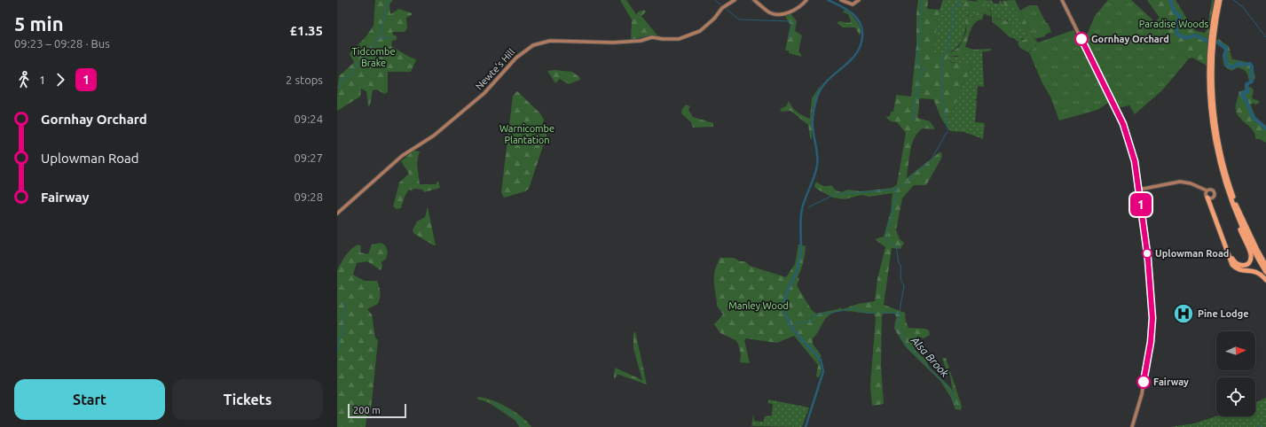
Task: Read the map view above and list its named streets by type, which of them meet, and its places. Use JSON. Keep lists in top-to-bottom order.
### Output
{
  "streets": {
    "street": ["Newte's Hill"]
  },
  "water": ["Alsa Brook"],
  "parks": [
    "Paradise Woods",
    "Tidcombe Brake",
    "Warnicombe Plantation",
    "Manley Wood"
  ],
  "places": {
    "other": ["Gornhay Orchard", "Uplowman Road", "Fairway"],
    "hospital": ["Pine Lodge"]
  },
  "lines": ["bus line 1"],
  "scale_bar": "200 m",
  "north": "right",
  "page": {
    "heading": ["5 min", "09:23 – 09:28 · Bus", "£1.35"],
    "on_map": "1",
    "legs": ["1", "1", "2 stops"],
    "list": [
      {
        "name": "Gornhay Orchard",
        "value": "09:24"
      },
      {
        "name": "Uplowman Road",
        "value": "09:27"
      },
      {
        "name": "Fairway",
        "value": "09:28"
      }
    ],
    "buttons": ["Start", "Tickets"],
    "scale": "200 m"
  }
}
